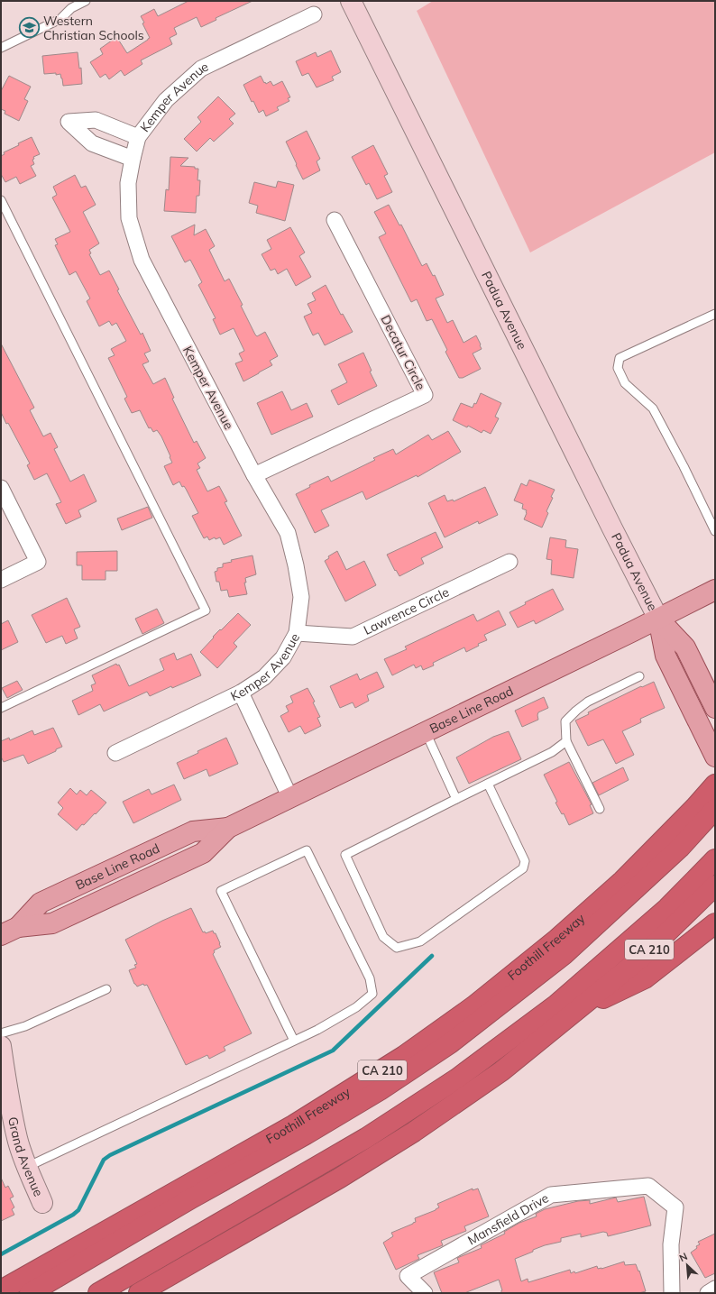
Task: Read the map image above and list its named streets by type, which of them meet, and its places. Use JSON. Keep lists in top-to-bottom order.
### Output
{
  "streets": {
    "highway": ["Foothill Freeway", "CA 210"],
    "main road": ["Base Line Road"],
    "street": [
      "Kemper Avenue",
      "Padua Avenue",
      "Decatur Circle",
      "Lawrence Circle",
      "Grand Avenue",
      "Mansfield Drive"
    ]
  },
  "crossings": [
    ["Kemper Avenue", "Decatur Circle"],
    ["Kemper Avenue", "Lawrence Circle"],
    ["Padua Avenue", "Base Line Road"]
  ],
  "places": {
    "school or university": ["Western Christian Schools"]
  },
  "north": "top left"
}
